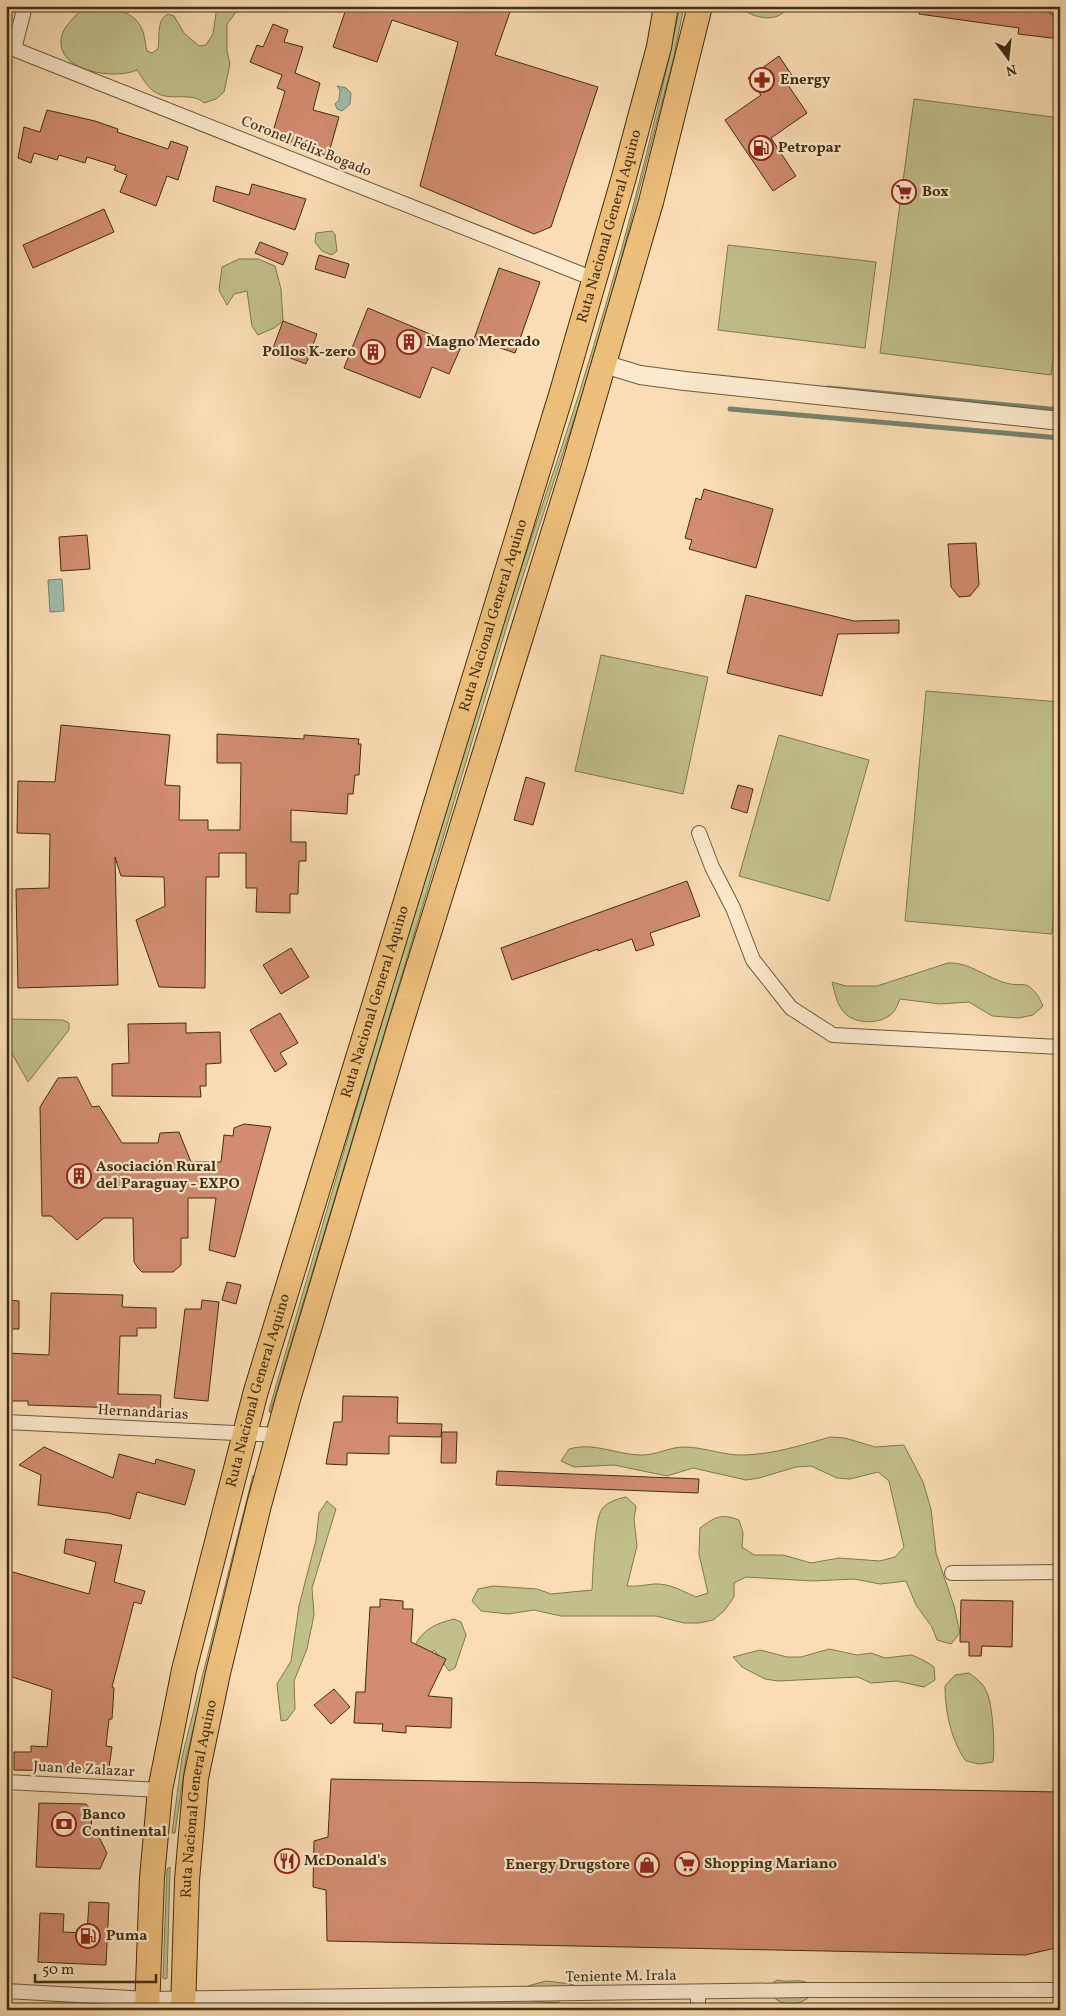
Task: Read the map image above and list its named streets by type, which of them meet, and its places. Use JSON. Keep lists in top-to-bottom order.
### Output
{
  "streets": {
    "highway": ["Ruta Nacional General Aquino"],
    "street": [
      "Coronel Félix Bogado",
      "Hernandarias",
      "Juan de Zalazar",
      "Teniente M. Irala"
    ]
  },
  "crossings": [
    ["Coronel Félix Bogado", "Ruta Nacional General Aquino"],
    ["Ruta Nacional General Aquino", "Hernandarias"],
    ["Ruta Nacional General Aquino", "Juan de Zalazar"],
    ["Ruta Nacional General Aquino", "Teniente M. Irala"]
  ],
  "places": {
    "pharmacy": ["Energy"],
    "fuel station": ["Petropar", "Puma"],
    "supermarket": ["Box", "Shopping Mariano"],
    "building": ["Magno Mercado", "Pollos K-zero", "Asociación Rural del Paraguay - EXPO"],
    "bank": ["Banco Continental"],
    "restaurant": ["McDonald's"],
    "shop": ["Energy Drugstore"]
  },
  "scale_bar": "50 m",
  "north": "bottom"
}
